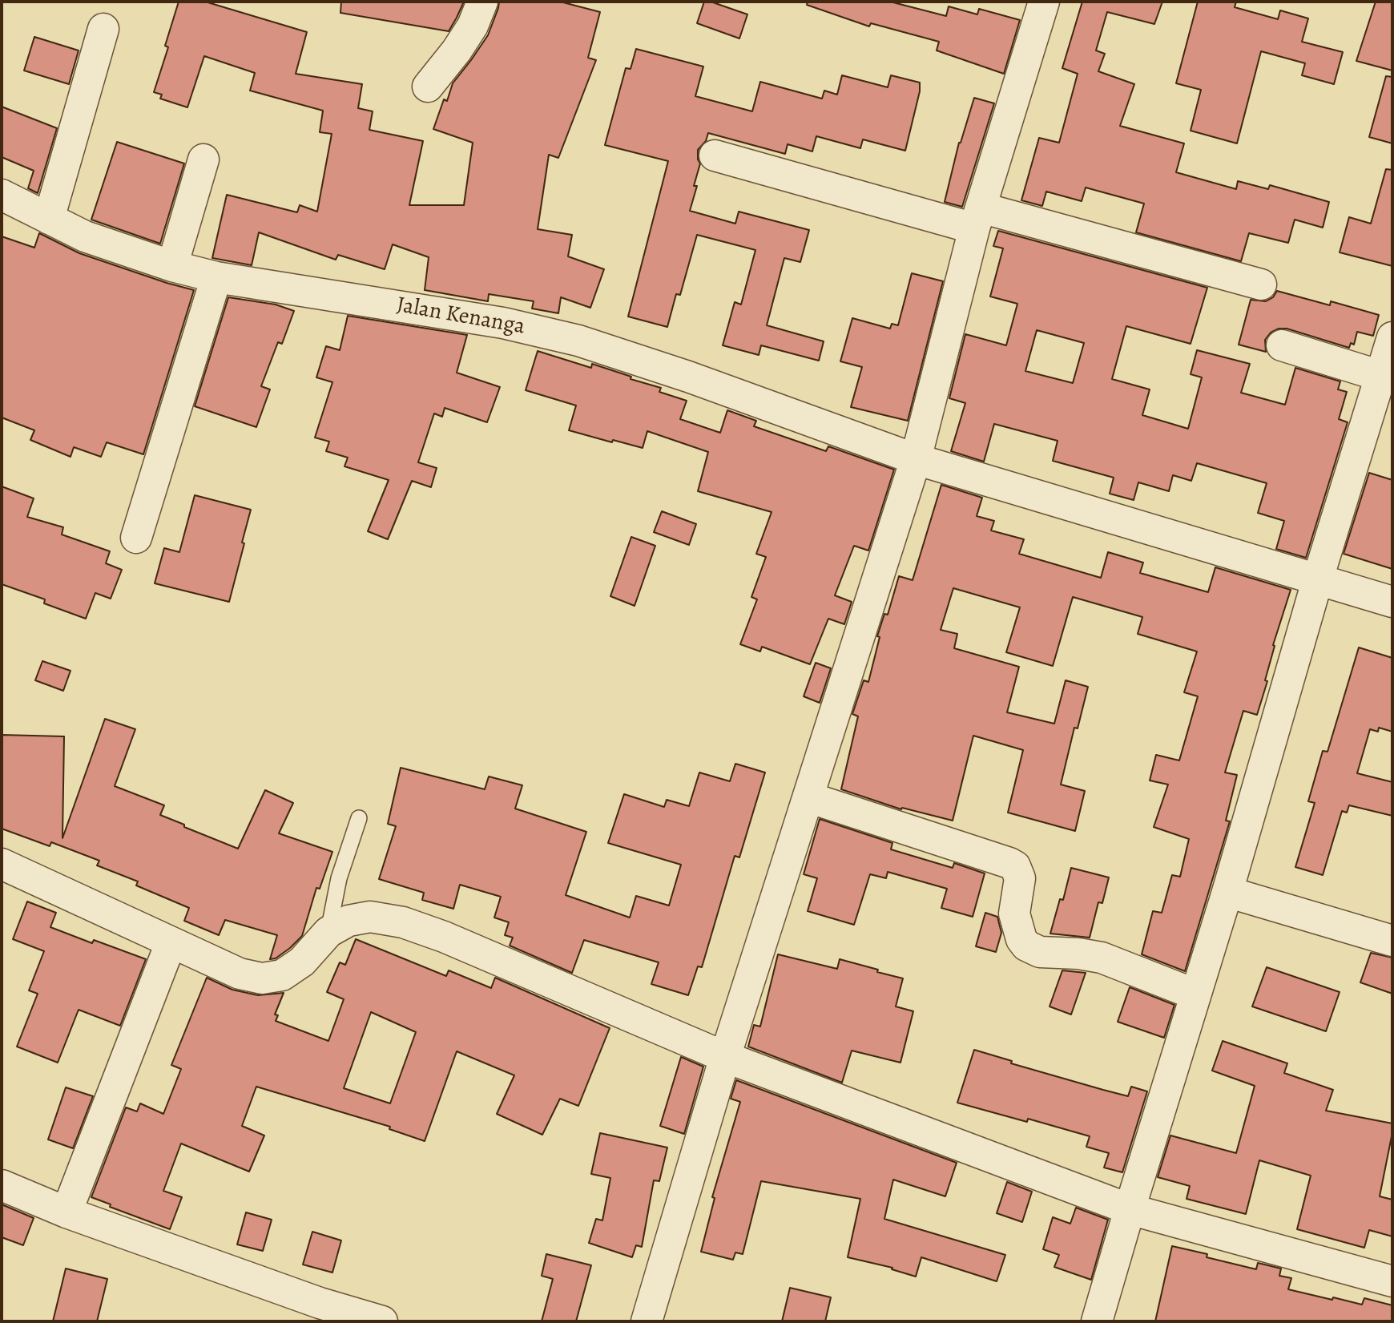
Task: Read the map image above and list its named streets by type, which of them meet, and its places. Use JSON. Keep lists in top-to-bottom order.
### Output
{
  "streets": {
    "street": ["Jalan Kenanga"]
  }
}
